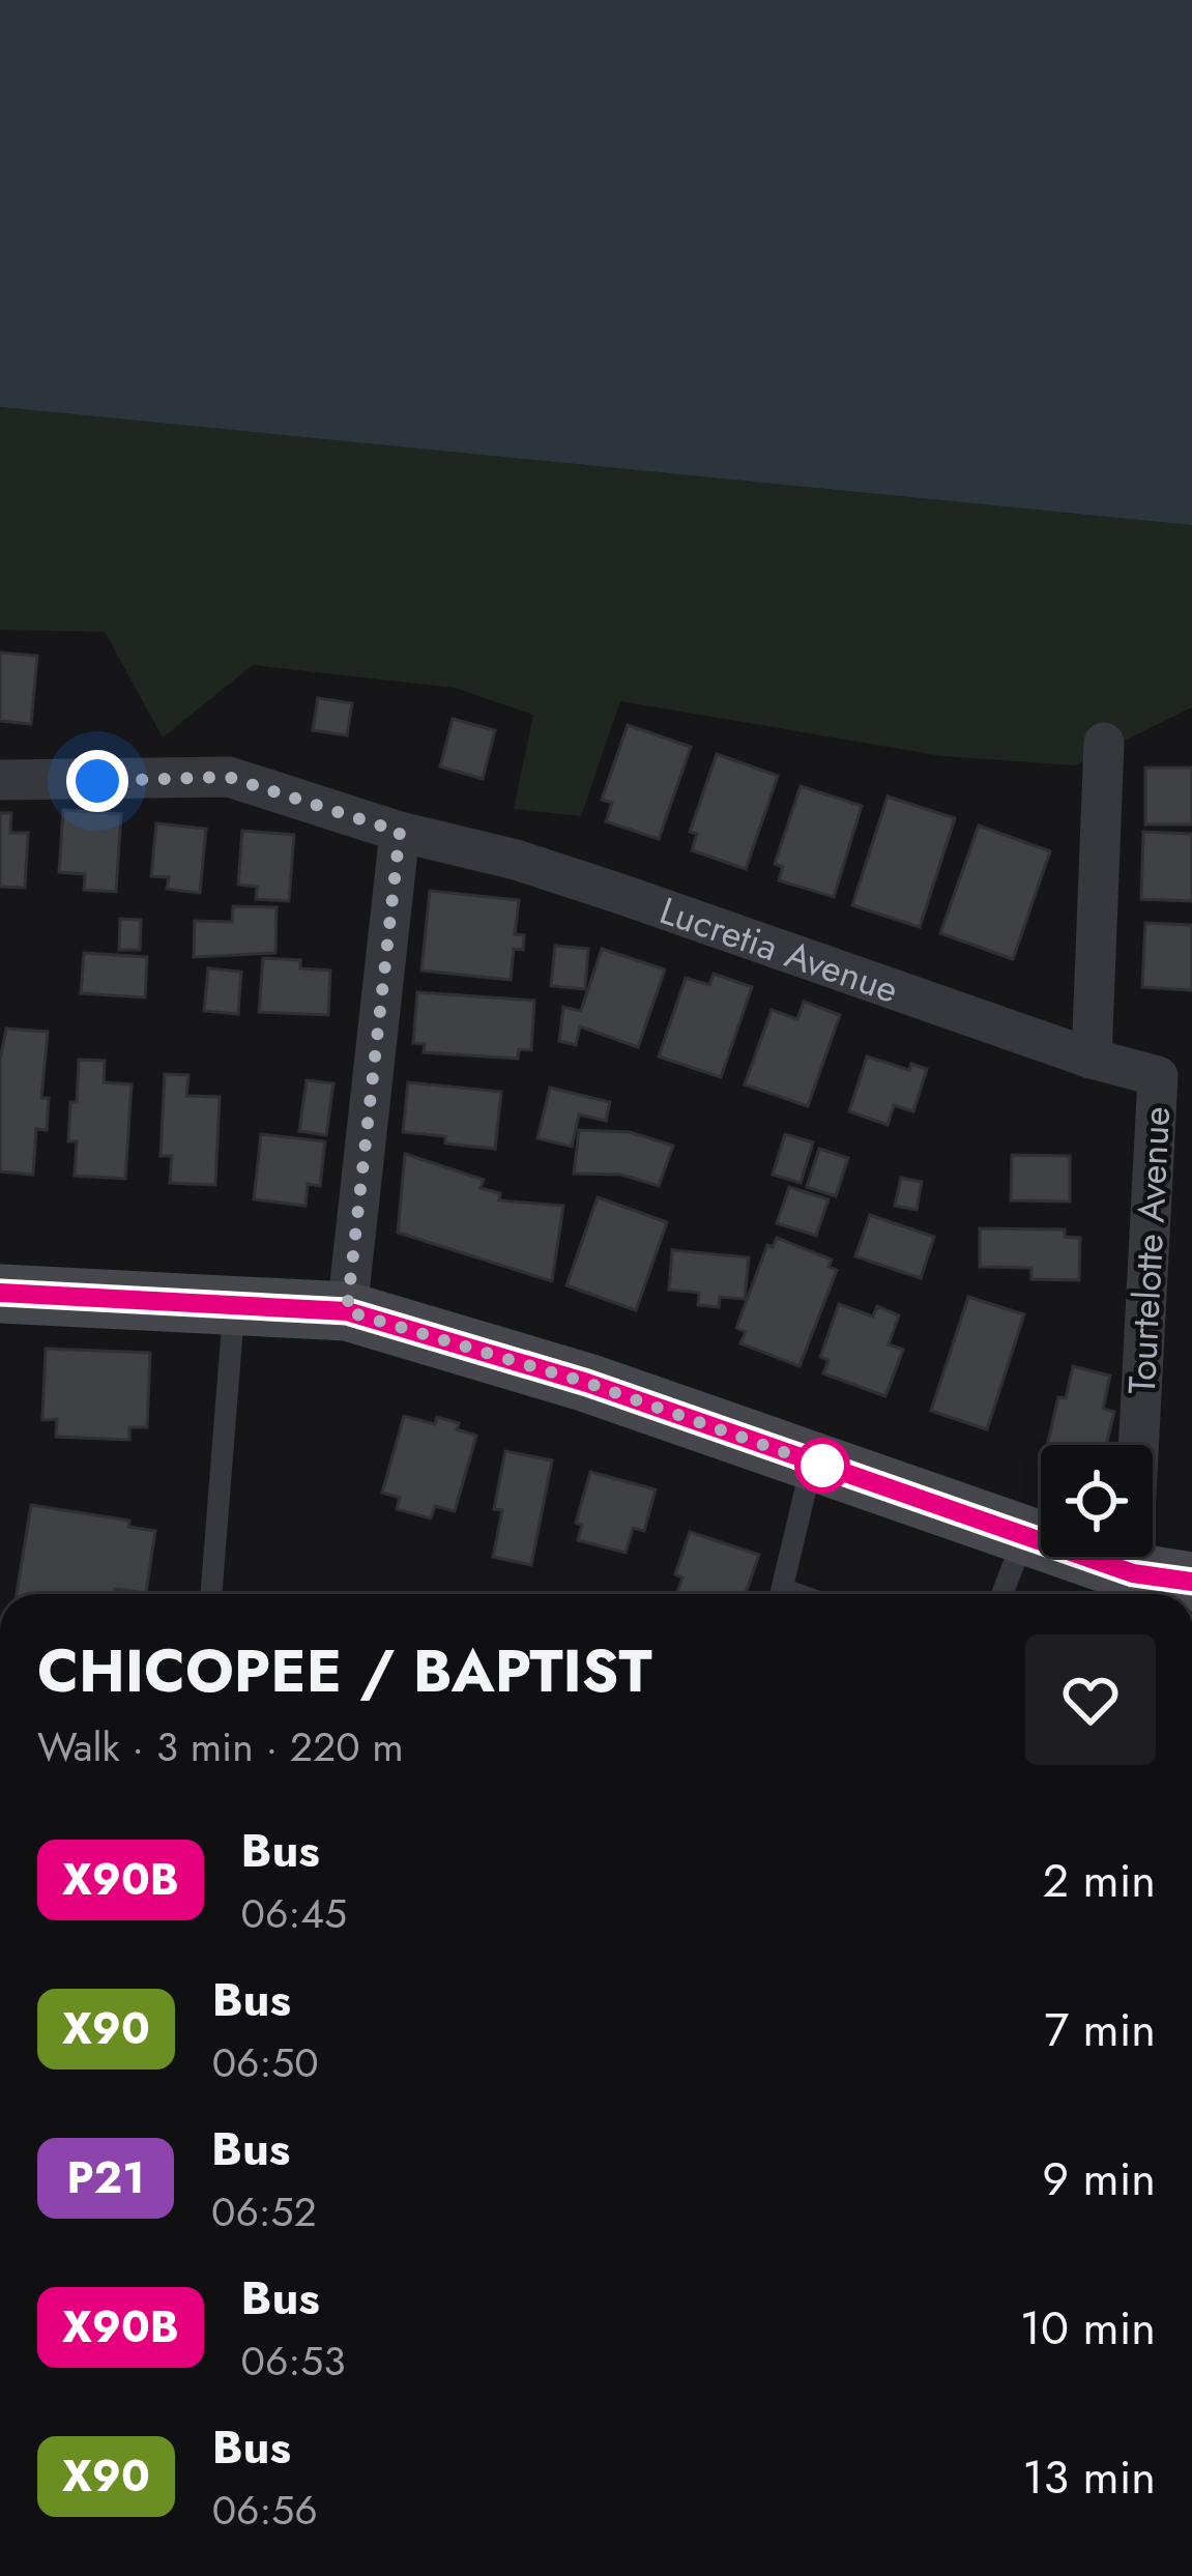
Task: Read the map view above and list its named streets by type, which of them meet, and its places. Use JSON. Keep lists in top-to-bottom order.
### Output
{
  "streets": {
    "street": ["Lucretia Avenue", "Tourtelotte Avenue"]
  },
  "crossings": [
    ["Lucretia Avenue", "Tourtelotte Avenue"]
  ],
  "lines": ["bus line X90B"],
  "page": {
    "heading": ["CHICOPEE / BAPTIST", "Walk · 3 min · 220 m"],
    "list": [
      {
        "mark": "X90B",
        "name": "Bus",
        "note": "06:45",
        "value": "2 min"
      },
      {
        "mark": "X90",
        "name": "Bus",
        "note": "06:50",
        "value": "7 min"
      },
      {
        "mark": "P21",
        "name": "Bus",
        "note": "06:52",
        "value": "9 min"
      },
      {
        "mark": "X90B",
        "name": "Bus",
        "note": "06:53",
        "value": "10 min"
      },
      {
        "mark": "X90",
        "name": "Bus",
        "note": "06:56",
        "value": "13 min"
      }
    ]
  }
}
